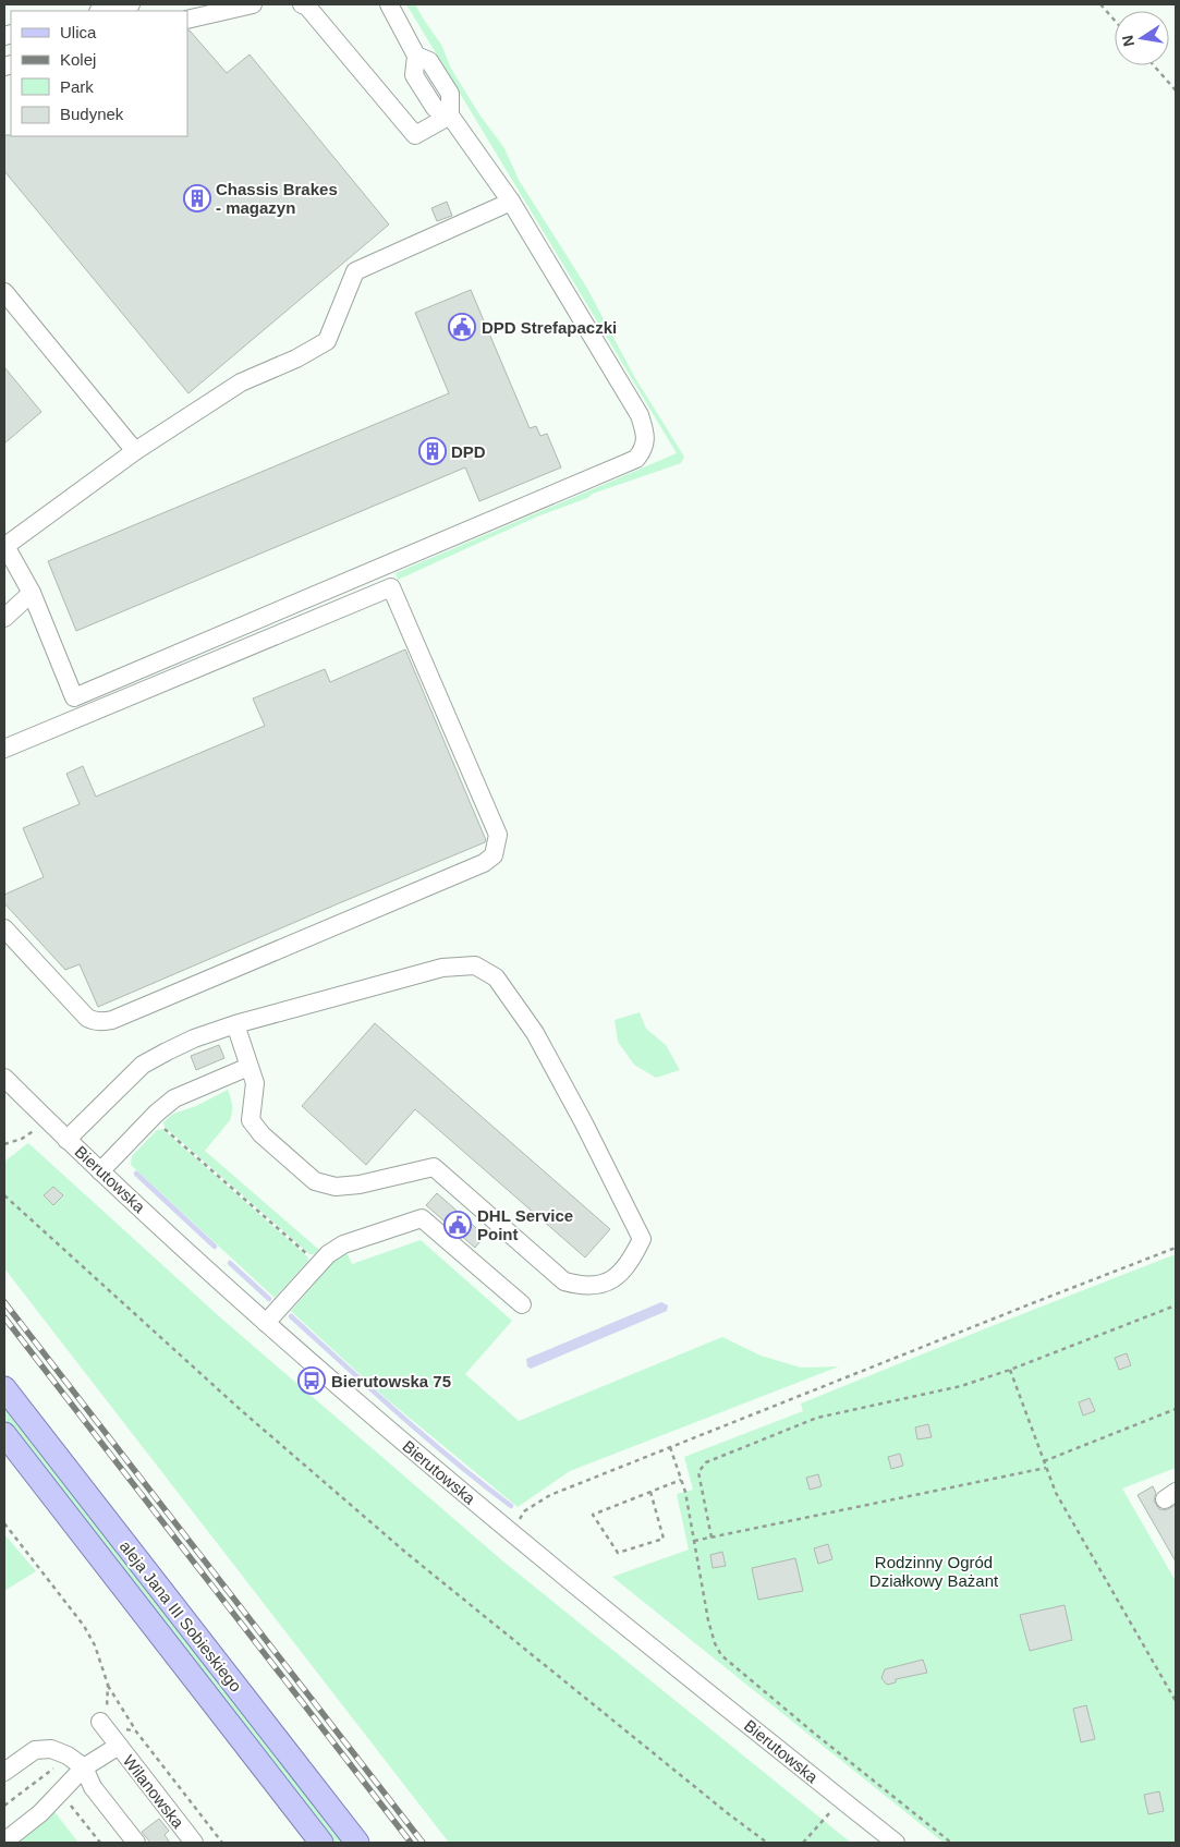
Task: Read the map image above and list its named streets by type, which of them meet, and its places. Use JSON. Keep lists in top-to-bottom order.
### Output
{
  "streets": {
    "main road": ["aleja Jana III Sobieskiego"],
    "street": ["Bierutowska", "Wilanowska"]
  },
  "parks": ["Rodzinny Ogród Działkowy Bażant"],
  "places": {
    "building": ["Chassis Brakes - magazyn", "DPD"],
    "public building": ["DPD Strefapaczki", "DHL Service Point"],
    "bus stop": ["Bierutowska 75"]
  },
  "legend": [
    "Ulica",
    "Kolej",
    "Park",
    "Budynek"
  ],
  "north": "left"
}
